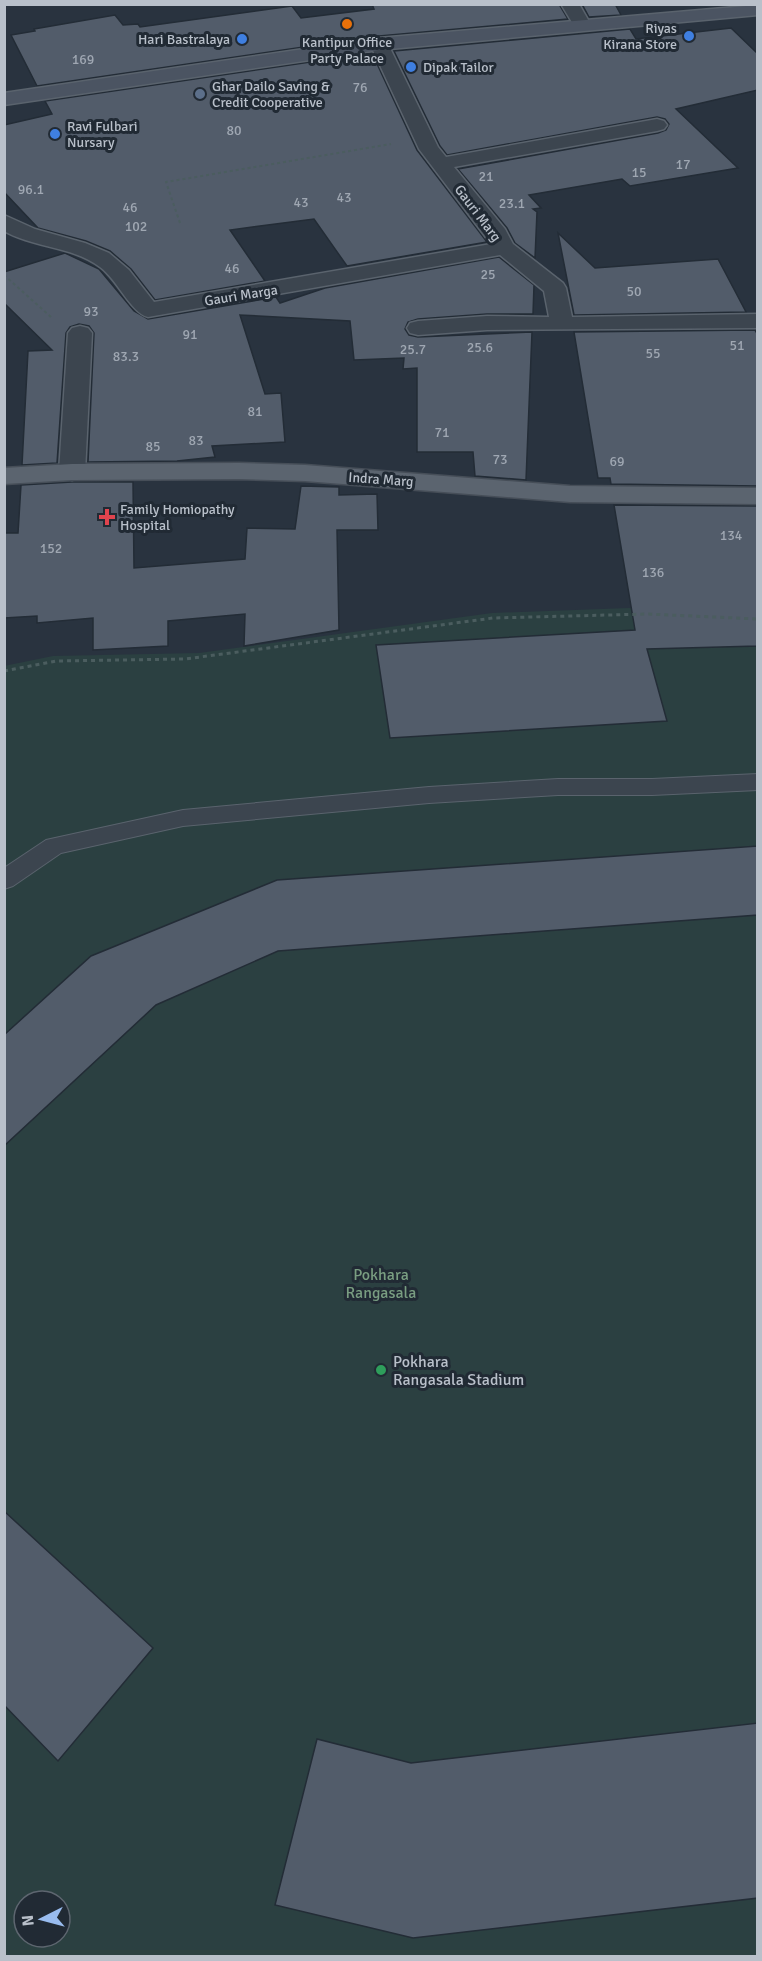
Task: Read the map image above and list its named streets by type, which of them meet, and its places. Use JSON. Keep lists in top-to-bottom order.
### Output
{
  "streets": {
    "main road": ["Indra Marg"],
    "street": ["Gauri Marg", "Gauri Marga"]
  },
  "crossings": [
    ["Gauri Marg", "Gauri Marga"]
  ],
  "parks": ["Pokhara Rangasala"],
  "places": {
    "other": [
      "Kantipur Office Party Palace",
      "Riyas Kirana Store",
      "Hari Bastralaya",
      "Dipak Tailor",
      "Ghar Dailo Saving & Credit Cooperative",
      "Ravi Fulbari Nursary",
      "Pokhara Rangasala Stadium"
    ],
    "health": ["Family Homiopathy Hospital"]
  },
  "house_numbers": [
    "169",
    "76",
    "80",
    "17",
    "15",
    "21",
    "96.1",
    "43",
    "43",
    "23.1",
    "46",
    "102",
    "46",
    "25",
    "50",
    "93",
    "91",
    "51",
    "25.6",
    "25.7",
    "55",
    "83.3",
    "81",
    "71",
    "83",
    "85",
    "73",
    "69",
    "134",
    "152",
    "136"
  ],
  "north": "left"
}
